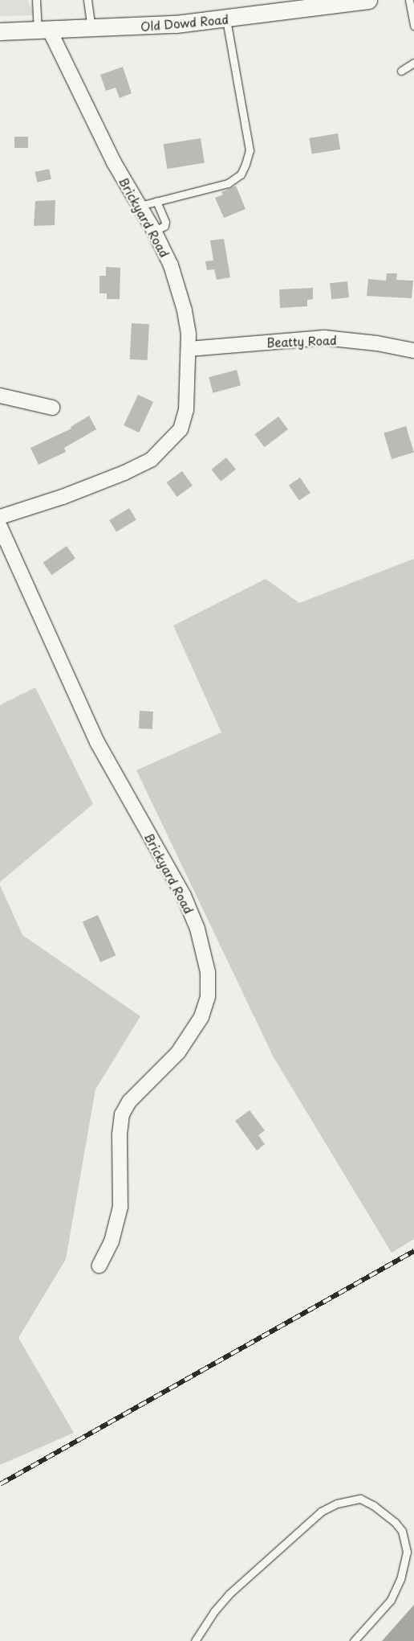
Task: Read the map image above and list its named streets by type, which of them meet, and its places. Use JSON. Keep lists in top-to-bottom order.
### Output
{
  "streets": {
    "street": ["Old Dowd Road", "Brickyard Road", "Beatty Road"]
  },
  "crossings": [
    ["Old Dowd Road", "Brickyard Road"],
    ["Brickyard Road", "Beatty Road"]
  ]
}
